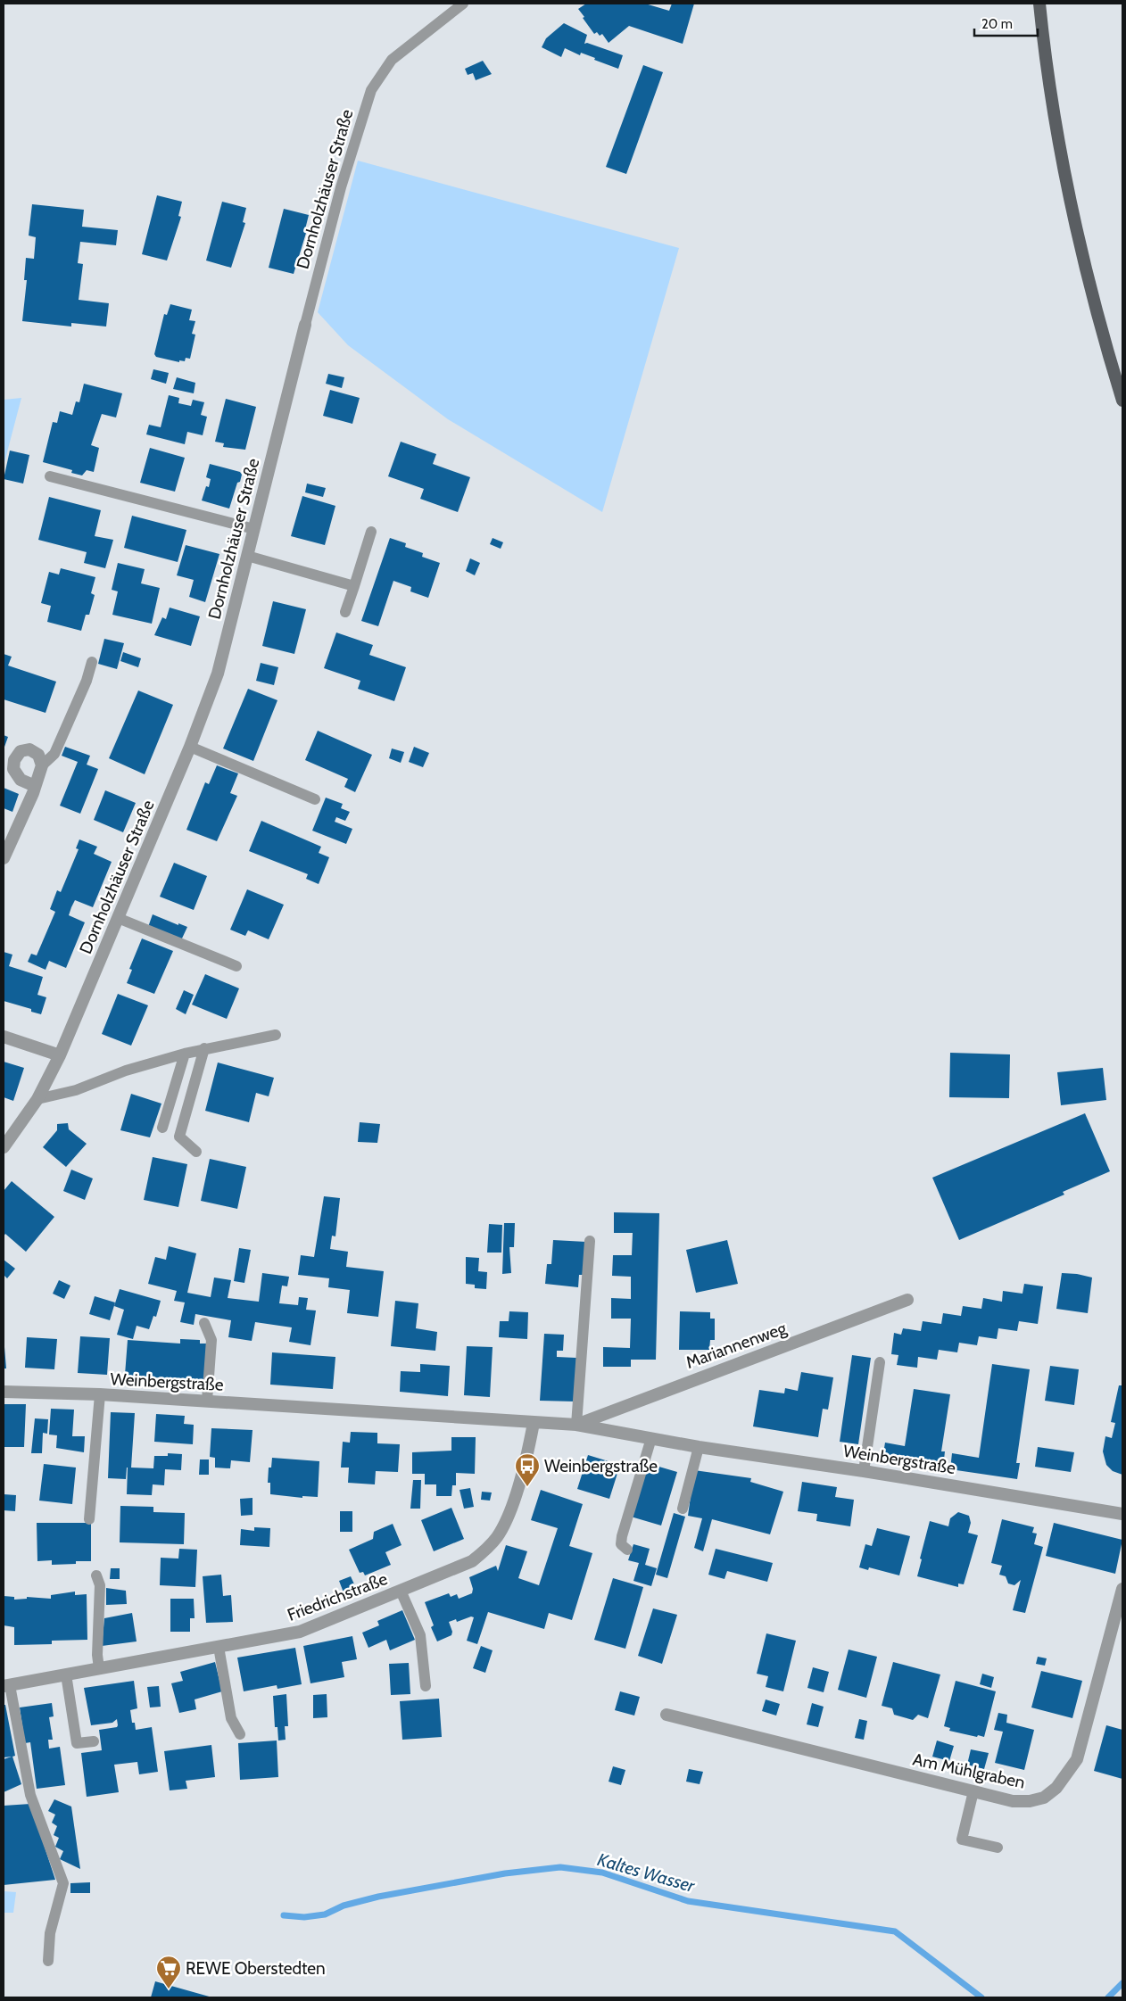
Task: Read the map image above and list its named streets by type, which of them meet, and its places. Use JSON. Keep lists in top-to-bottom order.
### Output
{
  "streets": {
    "street": [
      "Dornholzhäuser Straße",
      "Mariannenweg",
      "Weinbergstraße",
      "Friedrichstraße",
      "Am Mühlgraben"
    ]
  },
  "crossings": [
    ["Mariannenweg", "Weinbergstraße"],
    ["Weinbergstraße", "Friedrichstraße"]
  ],
  "water": ["Kaltes Wasser"],
  "places": {
    "bus stop": ["Weinbergstraße"],
    "supermarket": ["REWE Oberstedten"]
  },
  "scale_bar": "20 m"
}
